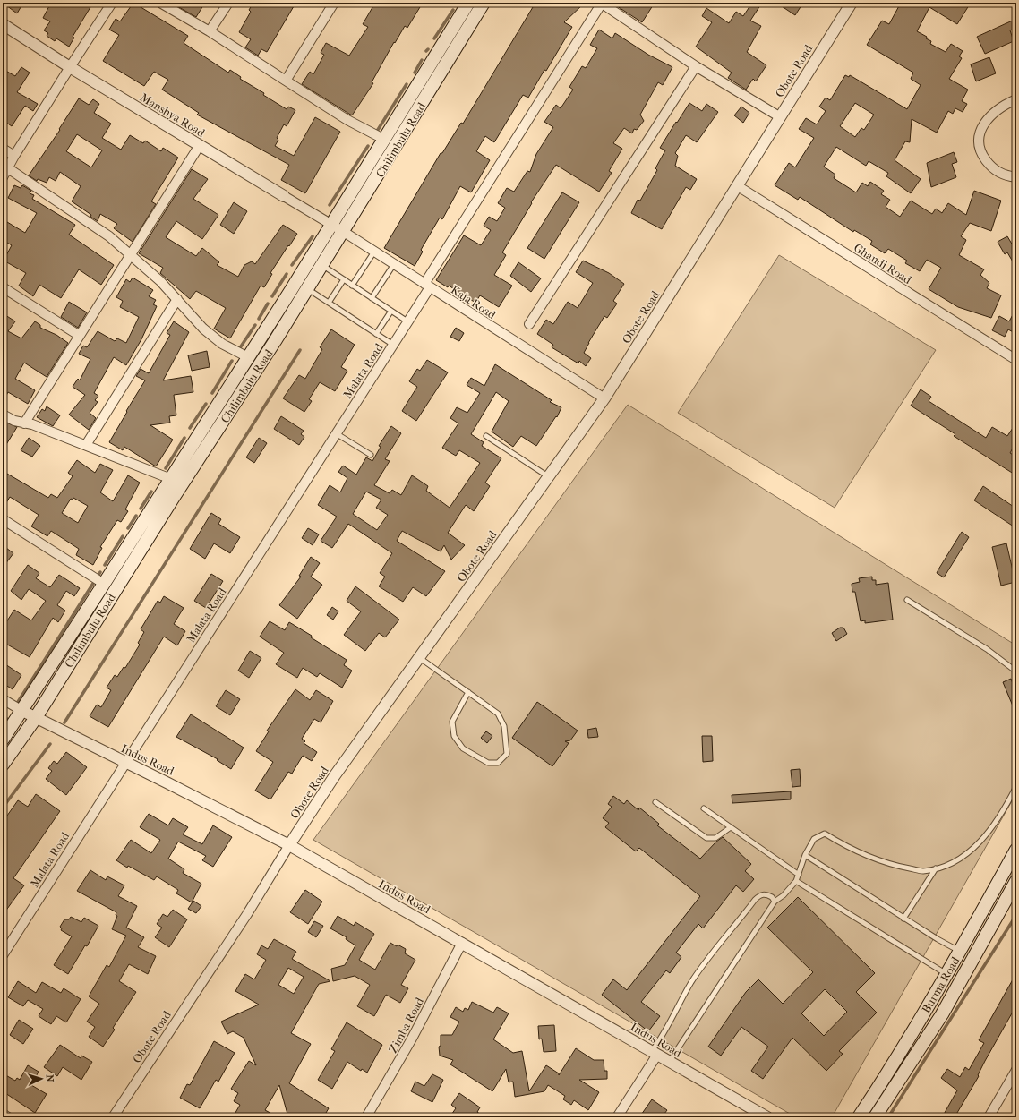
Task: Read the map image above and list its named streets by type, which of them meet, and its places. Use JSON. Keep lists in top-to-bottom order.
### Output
{
  "streets": {
    "main road": ["Chilimbulu Road", "Burma Road"],
    "street": [
      "Obote Road",
      "Manshya Road",
      "Ghandi Road",
      "Kaja Road",
      "Malata Road",
      "Indus Road",
      "Zimba Road"
    ]
  },
  "crossings": [
    ["Obote Road", "Ghandi Road"],
    ["Obote Road", "Kaja Road"],
    ["Obote Road", "Indus Road"],
    ["Manshya Road", "Chilimbulu Road"],
    ["Manshya Road", "Kaja Road"],
    ["Chilimbulu Road", "Kaja Road"],
    ["Chilimbulu Road", "Indus Road"],
    ["Kaja Road", "Malata Road"],
    ["Malata Road", "Indus Road"],
    ["Indus Road", "Zimba Road"]
  ],
  "north": "right"
}
